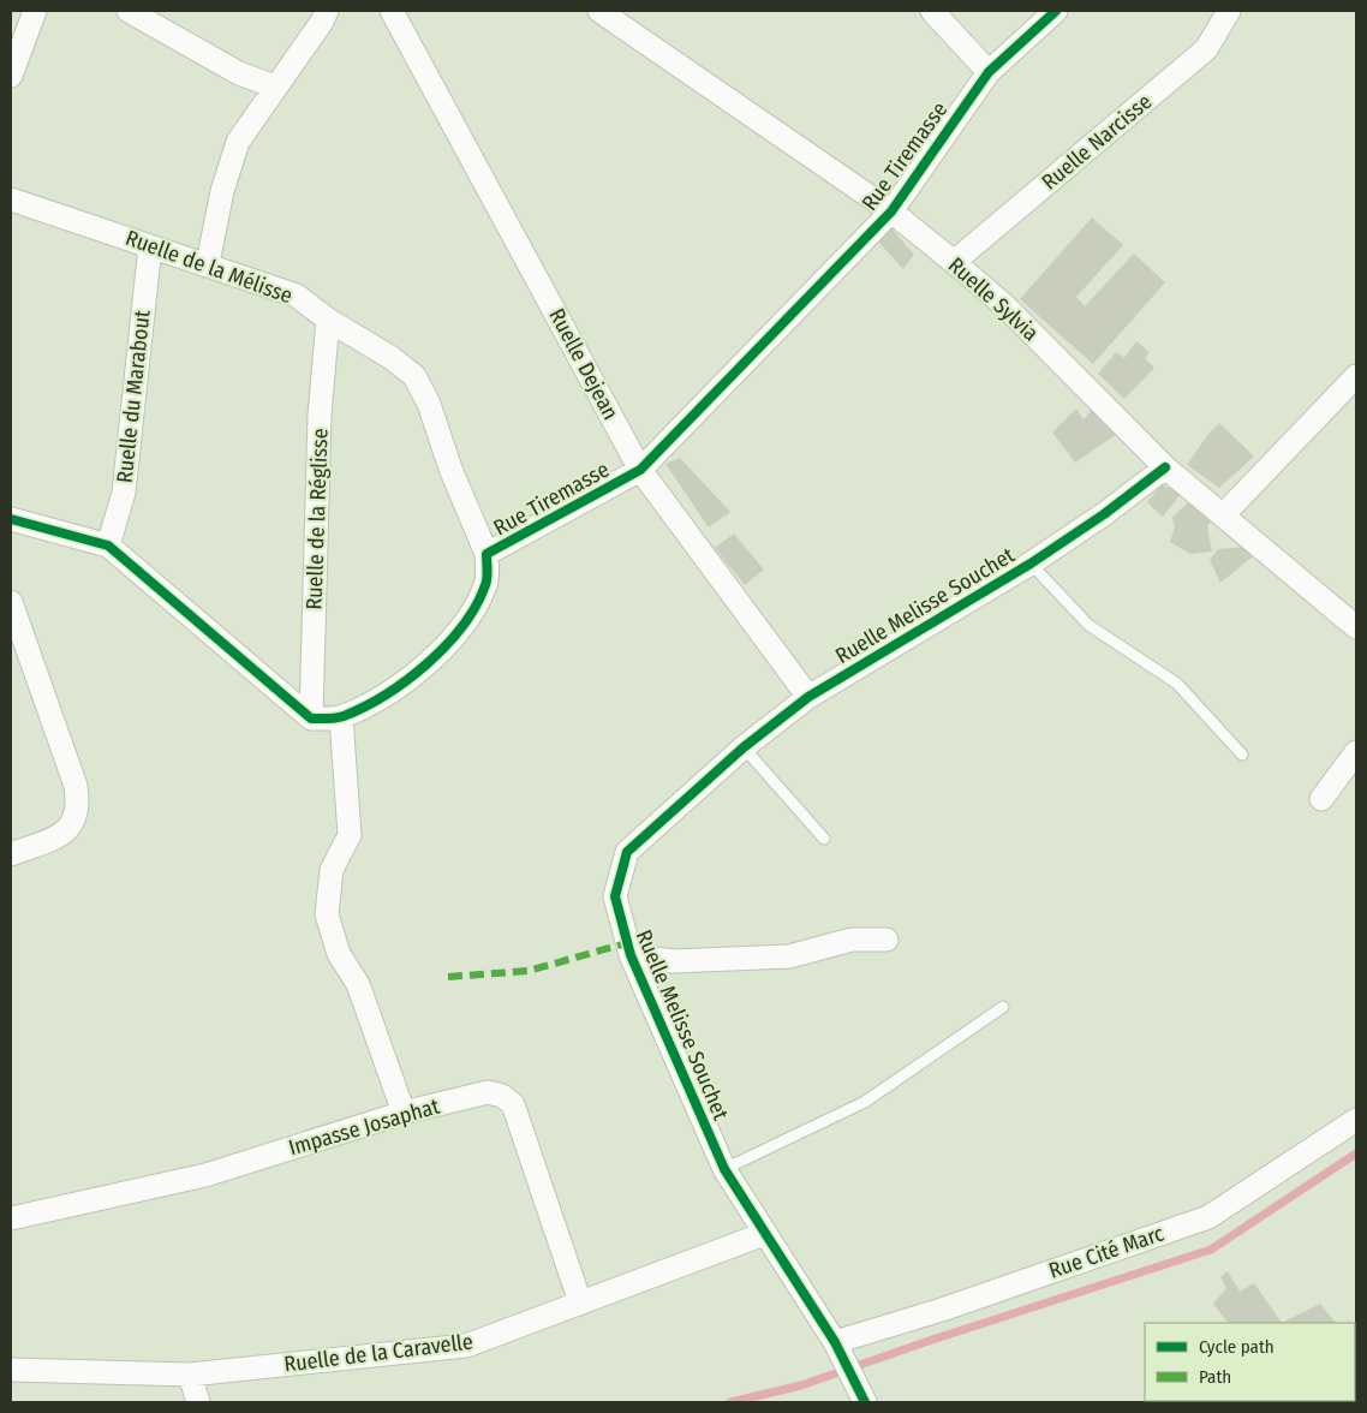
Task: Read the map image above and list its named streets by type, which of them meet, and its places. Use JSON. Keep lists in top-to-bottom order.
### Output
{
  "streets": {
    "street": [
      "Ruelle Narcisse",
      "Rue Tiremasse",
      "Ruelle de la Mélisse",
      "Ruelle Sylvia",
      "Ruelle Dejean",
      "Ruelle du Marabout",
      "Ruelle de la Réglisse",
      "Ruelle Melisse Souchet",
      "Impasse Josaphat",
      "Rue Cité Marc",
      "Ruelle de la Caravelle"
    ]
  },
  "crossings": [
    ["Ruelle Narcisse", "Ruelle Sylvia"],
    ["Rue Tiremasse", "Ruelle de la Mélisse"],
    ["Rue Tiremasse", "Ruelle Sylvia"],
    ["Rue Tiremasse", "Ruelle Dejean"],
    ["Rue Tiremasse", "Ruelle de la Réglisse"],
    ["Ruelle de la Mélisse", "Ruelle du Marabout"],
    ["Ruelle de la Mélisse", "Ruelle de la Réglisse"],
    ["Ruelle Sylvia", "Ruelle Melisse Souchet"],
    ["Ruelle Dejean", "Ruelle Melisse Souchet"],
    ["Ruelle Melisse Souchet", "Rue Cité Marc"],
    ["Ruelle Melisse Souchet", "Ruelle de la Caravelle"],
    ["Impasse Josaphat", "Ruelle de la Caravelle"]
  ],
  "legend": ["Cycle path", "Path"]
}
